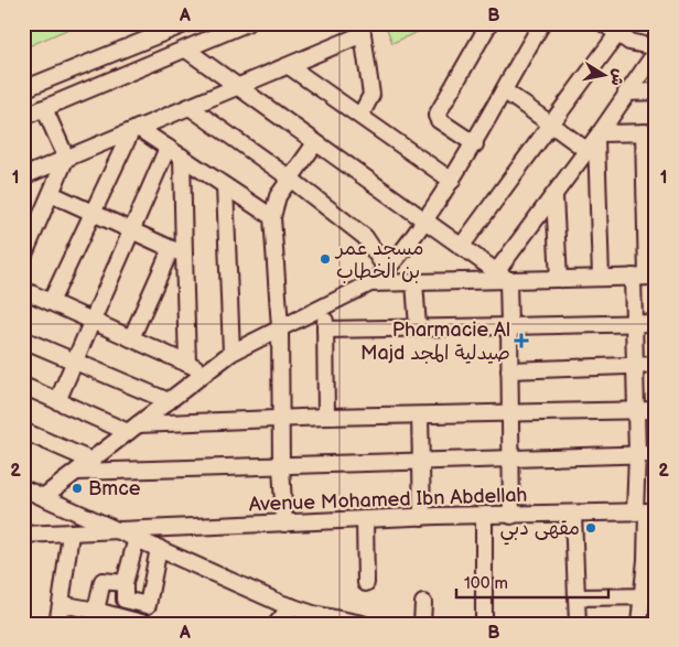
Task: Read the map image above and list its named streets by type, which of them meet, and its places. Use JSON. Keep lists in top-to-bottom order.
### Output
{
  "streets": {
    "street": ["Avenue Mohamed Ibn Abdellah"]
  },
  "places": {
    "other": ["مسجد عمر بن الخطاب", "Bmce", "مقهى دبي"],
    "health": ["Pharmacie Al Majd صيدلية المجد"]
  },
  "scale_bar": "100 m",
  "north": "right",
  "grid": {
    "columns": ["A", "B"],
    "rows": ["1", "2"]
  }
}
